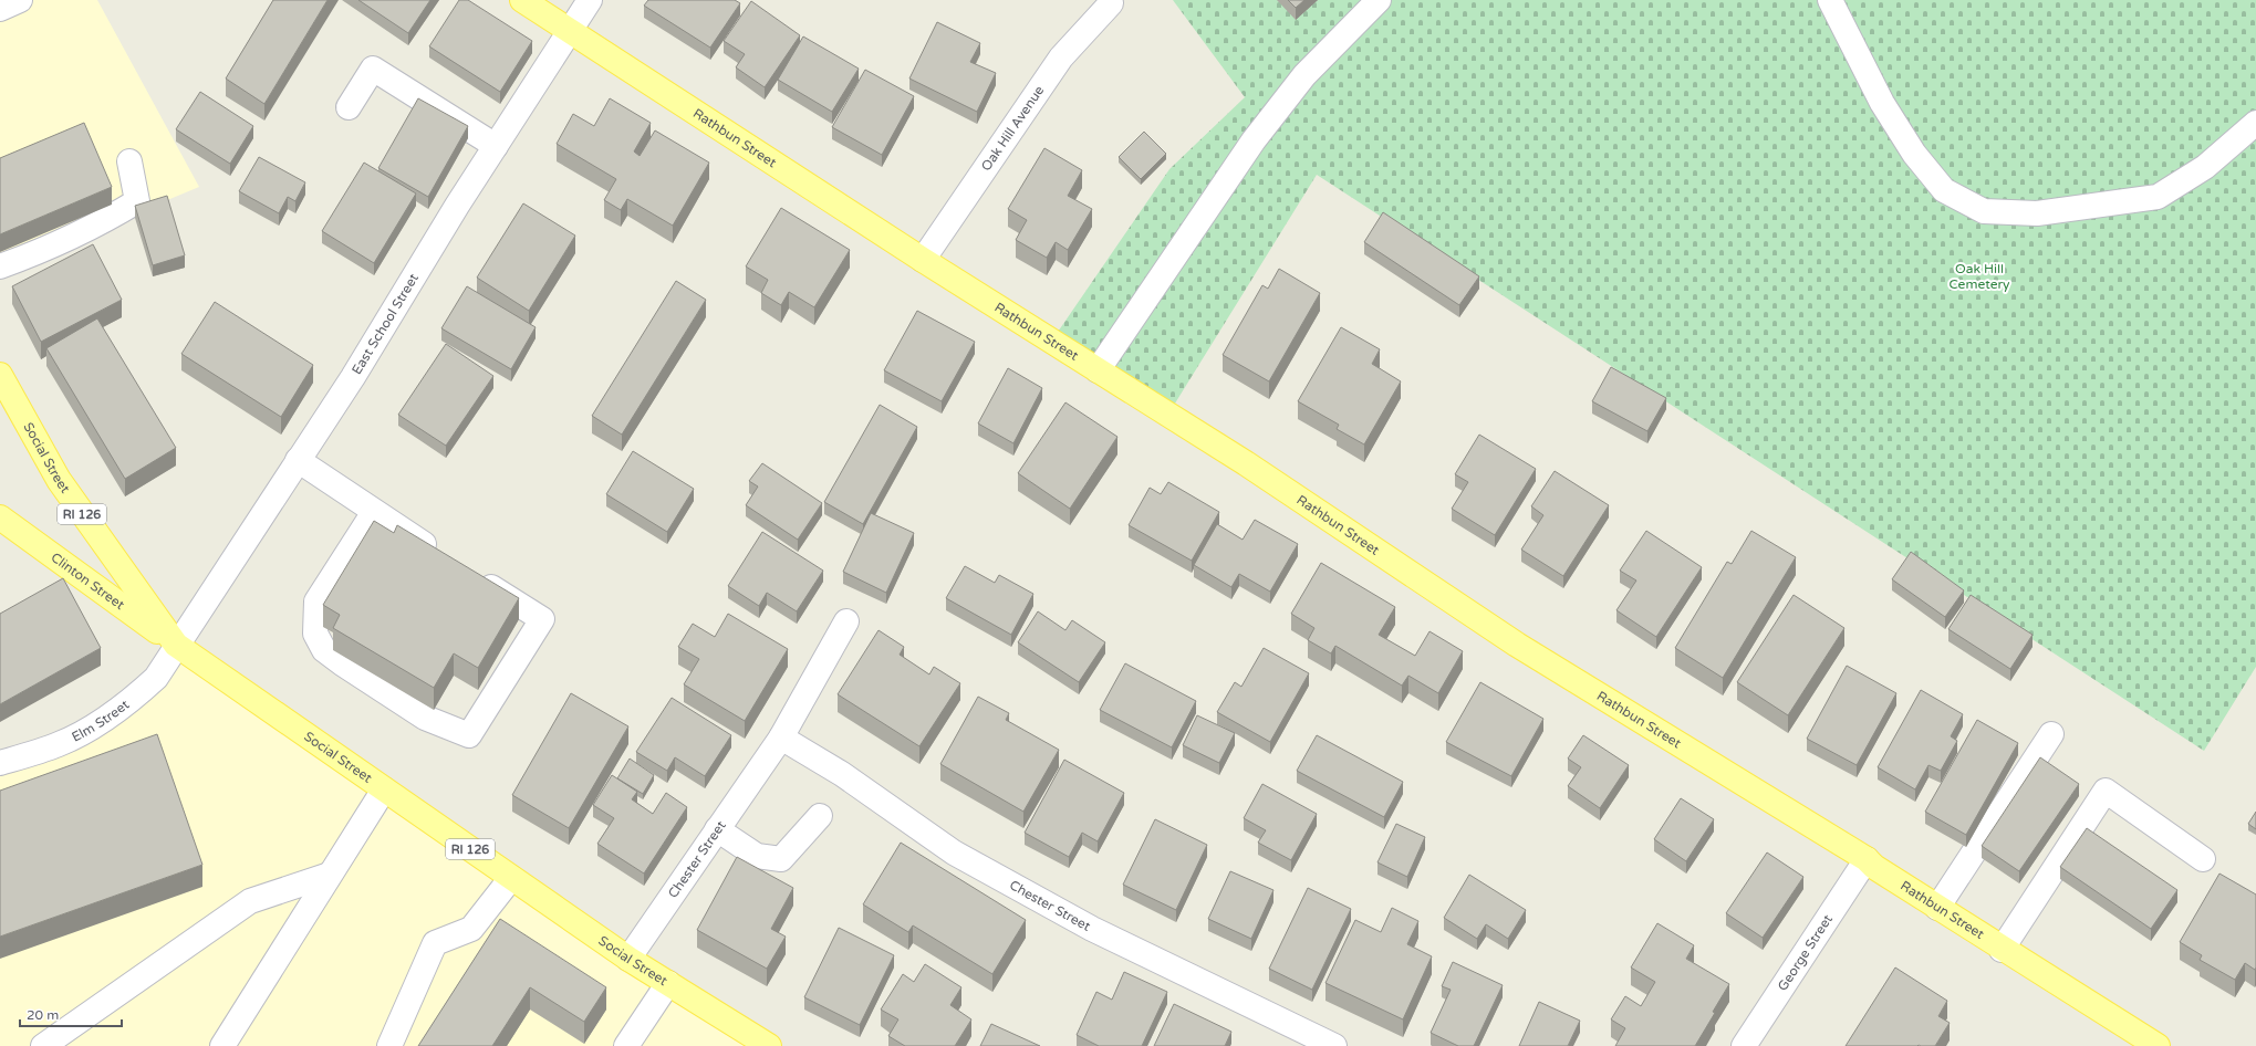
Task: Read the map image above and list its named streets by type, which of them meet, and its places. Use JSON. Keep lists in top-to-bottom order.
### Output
{
  "streets": {
    "main road": [
      "Rathbun Street",
      "Social Street",
      "RI 126",
      "Clinton Street"
    ],
    "street": [
      "Oak Hill Avenue",
      "East School Street",
      "Elm Street",
      "Chester Street",
      "George Street"
    ]
  },
  "crossings": [
    ["Oak Hill Avenue", "Rathbun Street"],
    ["Rathbun Street", "East School Street"],
    ["Rathbun Street", "George Street"],
    ["East School Street", "Social Street"],
    ["East School Street", "Clinton Street"],
    ["East School Street", "Elm Street"],
    ["Social Street", "Clinton Street"],
    ["Social Street", "Elm Street"],
    ["Social Street", "Chester Street"],
    ["Clinton Street", "Elm Street"]
  ],
  "parks": ["Oak Hill Cemetery"],
  "scale_bar": "20 m"
}
